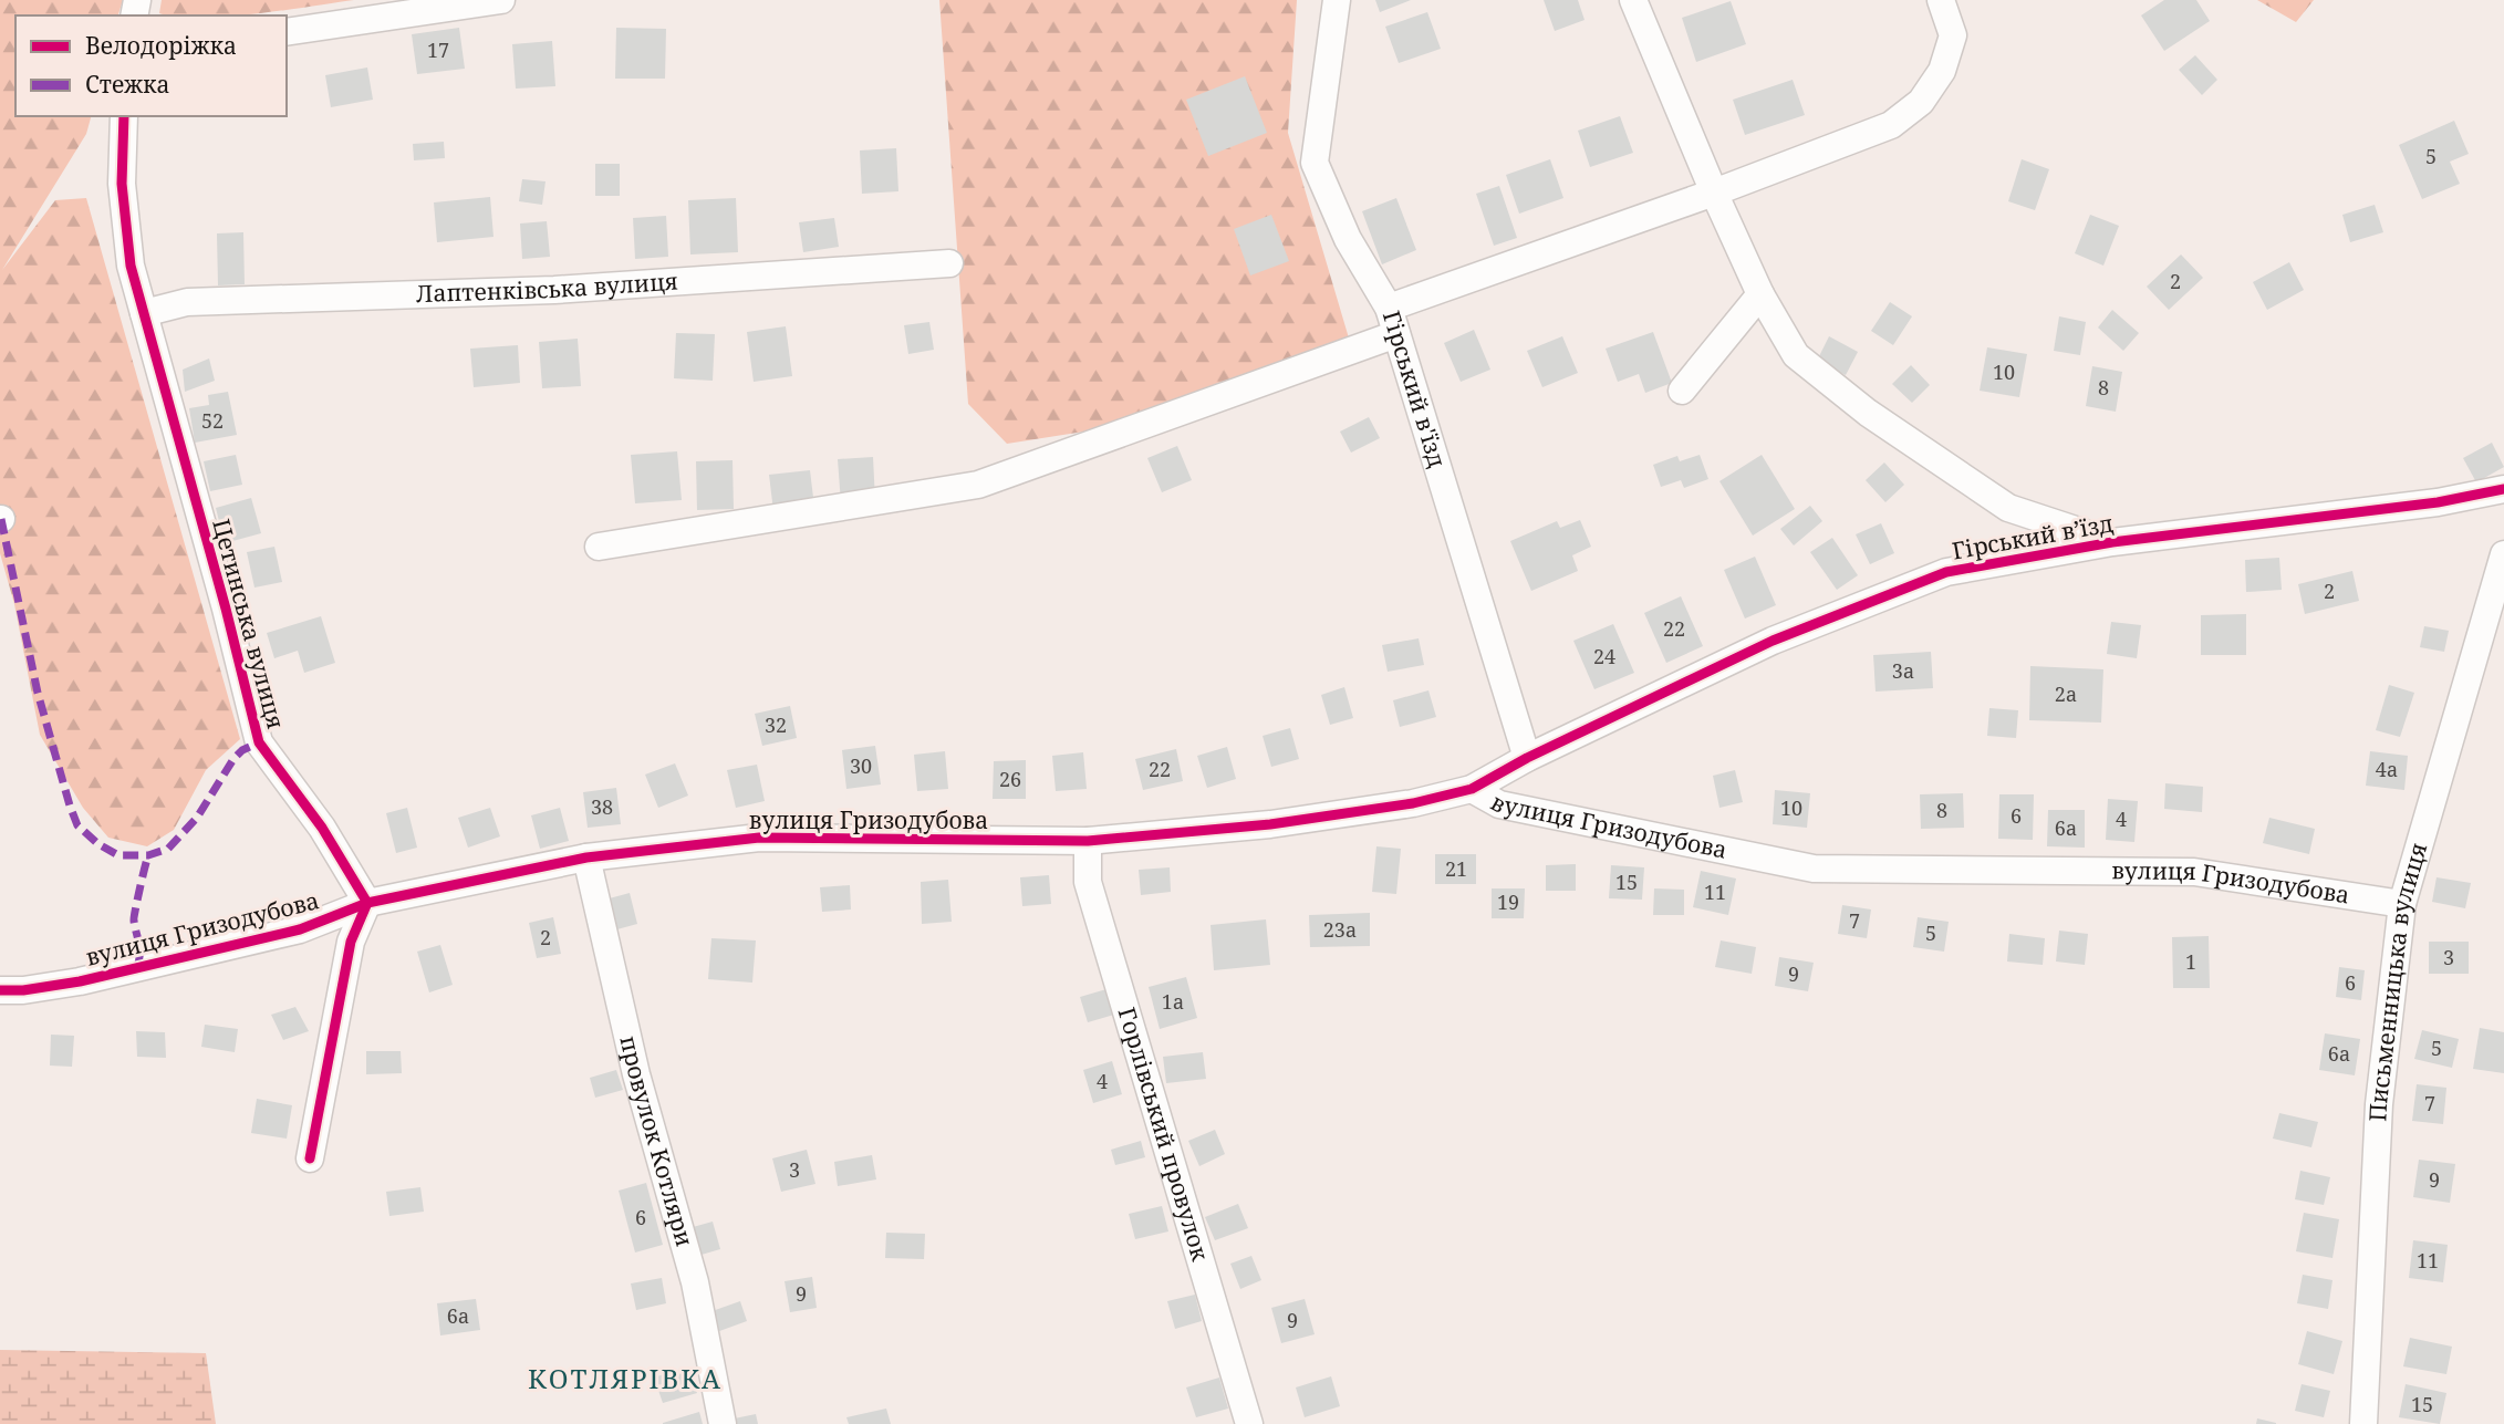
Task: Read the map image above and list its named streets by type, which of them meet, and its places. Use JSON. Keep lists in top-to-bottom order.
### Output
{
  "streets": {
    "street": [
      "Лаптенківська вулиця",
      "Гірський в'їзд",
      "Гірський в’їзд",
      "Цетинська вулиця",
      "вулиця Гризодубова",
      "Письменницька вулиця",
      "Горлівський провулок",
      "провулок Котляри"
    ]
  },
  "crossings": [
    ["Лаптенківська вулиця", "Цетинська вулиця"],
    ["Гірський в'їзд", "Гірський в’їзд"],
    ["Гірський в’їзд", "вулиця Гризодубова"],
    ["Цетинська вулиця", "вулиця Гризодубова"],
    ["вулиця Гризодубова", "Письменницька вулиця"],
    ["вулиця Гризодубова", "Горлівський провулок"],
    ["вулиця Гризодубова", "провулок Котляри"]
  ],
  "districts": ["КОТЛЯРІВКА"],
  "house_numbers": [
    "17",
    "5",
    "2",
    "10",
    "8",
    "52",
    "2",
    "22",
    "24",
    "3а",
    "2а",
    "32",
    "30",
    "22",
    "4а",
    "26",
    "38",
    "10",
    "8",
    "6",
    "4",
    "6а",
    "21",
    "15",
    "11",
    "19",
    "7",
    "23а",
    "5",
    "2",
    "3",
    "1",
    "9",
    "6",
    "1а",
    "5",
    "6а",
    "4",
    "7",
    "3",
    "9",
    "6",
    "11",
    "9",
    "6а",
    "9",
    "15"
  ],
  "legend": ["Велодоріжка", "Стежка"]
}
